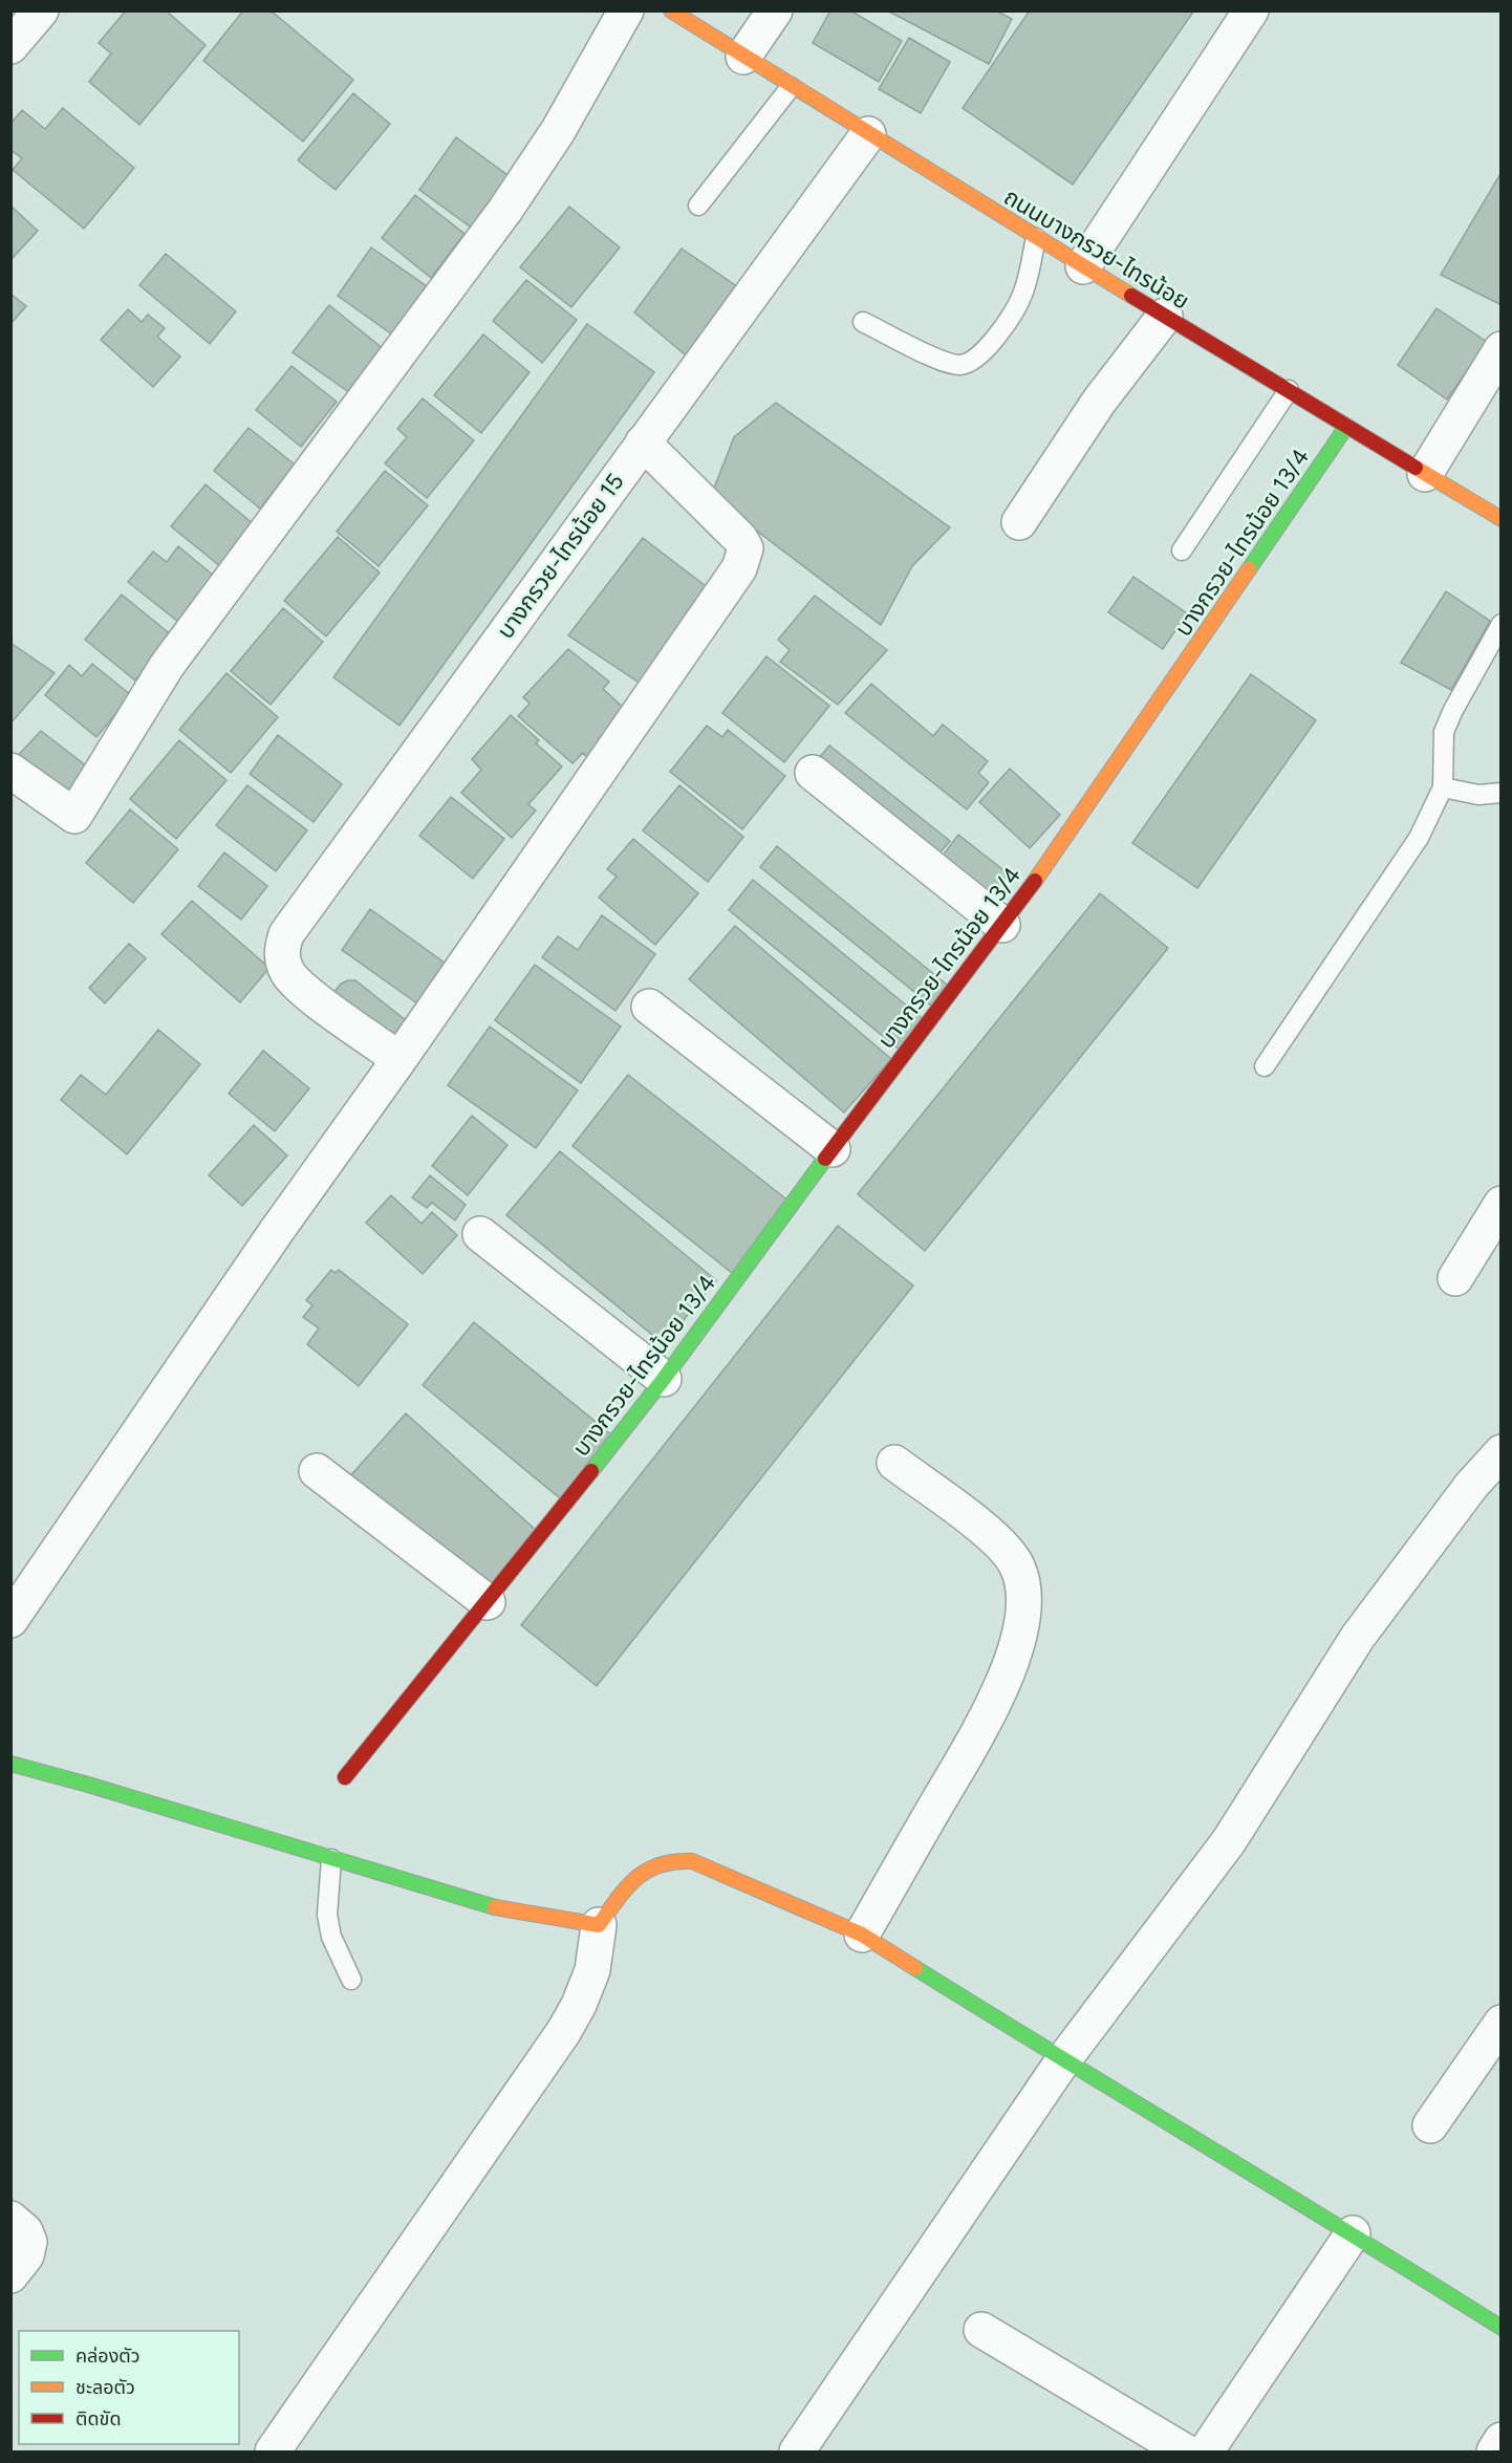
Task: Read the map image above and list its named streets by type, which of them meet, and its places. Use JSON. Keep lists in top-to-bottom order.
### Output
{
  "streets": {
    "street": ["ถนนบางกรวย-ไทรน้อย", "บางกรวย-ไทรน้อย 13/4", "บางกรวย-ไทรน้อย 15"]
  },
  "crossings": [
    ["ถนนบางกรวย-ไทรน้อย", "บางกรวย-ไทรน้อย 13/4"],
    ["ถนนบางกรวย-ไทรน้อย", "บางกรวย-ไทรน้อย 15"]
  ],
  "legend": ["คล่องตัว", "ชะลอตัว", "ติดขัด"]
}
